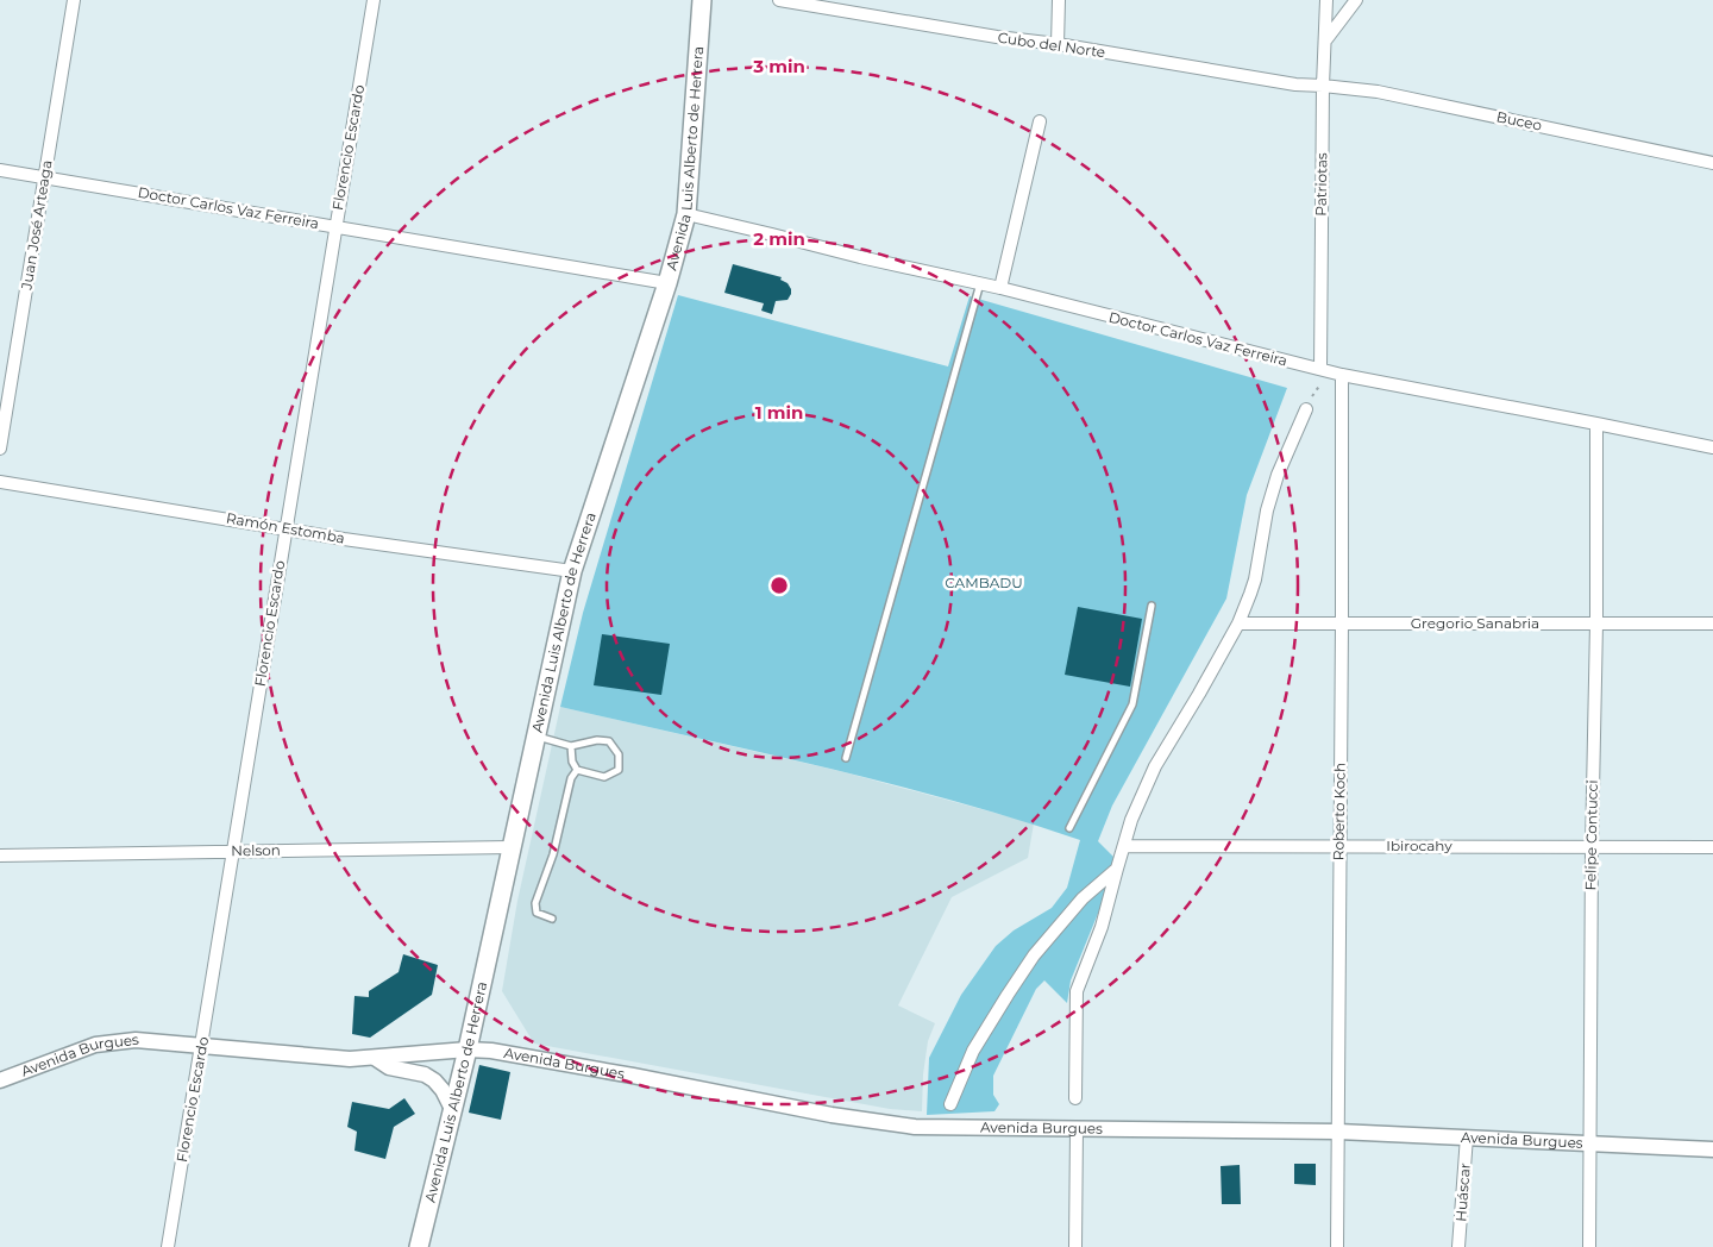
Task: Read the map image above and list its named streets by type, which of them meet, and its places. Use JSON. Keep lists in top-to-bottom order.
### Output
{
  "streets": {
    "main road": ["Avenida Luis Alberto de Herrera"],
    "street": [
      "Cubo del Norte",
      "Buceo",
      "Florencio Escardo",
      "Patriotas",
      "Doctor Carlos Vaz Ferreira",
      "Juan José Arteaga",
      "Ramón Estomba",
      "Gregorio Sanabria",
      "Roberto Koch",
      "Felipe Contucci",
      "Ibirocahy",
      "Nelson",
      "Avenida Burgues",
      "Huáscar"
    ]
  },
  "crossings": [
    ["Cubo del Norte", "Buceo"],
    ["Cubo del Norte", "Patriotas"],
    ["Buceo", "Patriotas"],
    ["Florencio Escardo", "Doctor Carlos Vaz Ferreira"],
    ["Florencio Escardo", "Ramón Estomba"],
    ["Florencio Escardo", "Nelson"],
    ["Florencio Escardo", "Avenida Burgues"],
    ["Avenida Luis Alberto de Herrera", "Doctor Carlos Vaz Ferreira"],
    ["Avenida Luis Alberto de Herrera", "Ramón Estomba"],
    ["Avenida Luis Alberto de Herrera", "Nelson"],
    ["Avenida Luis Alberto de Herrera", "Avenida Burgues"],
    ["Patriotas", "Doctor Carlos Vaz Ferreira"],
    ["Doctor Carlos Vaz Ferreira", "Juan José Arteaga"],
    ["Doctor Carlos Vaz Ferreira", "Roberto Koch"],
    ["Doctor Carlos Vaz Ferreira", "Felipe Contucci"],
    ["Gregorio Sanabria", "Roberto Koch"],
    ["Gregorio Sanabria", "Felipe Contucci"],
    ["Roberto Koch", "Ibirocahy"],
    ["Roberto Koch", "Avenida Burgues"],
    ["Felipe Contucci", "Ibirocahy"],
    ["Felipe Contucci", "Avenida Burgues"],
    ["Avenida Burgues", "Huáscar"]
  ],
  "parks": ["CAMBADU"],
  "rings": ["3 min", "2 min", "1 min"]
}
